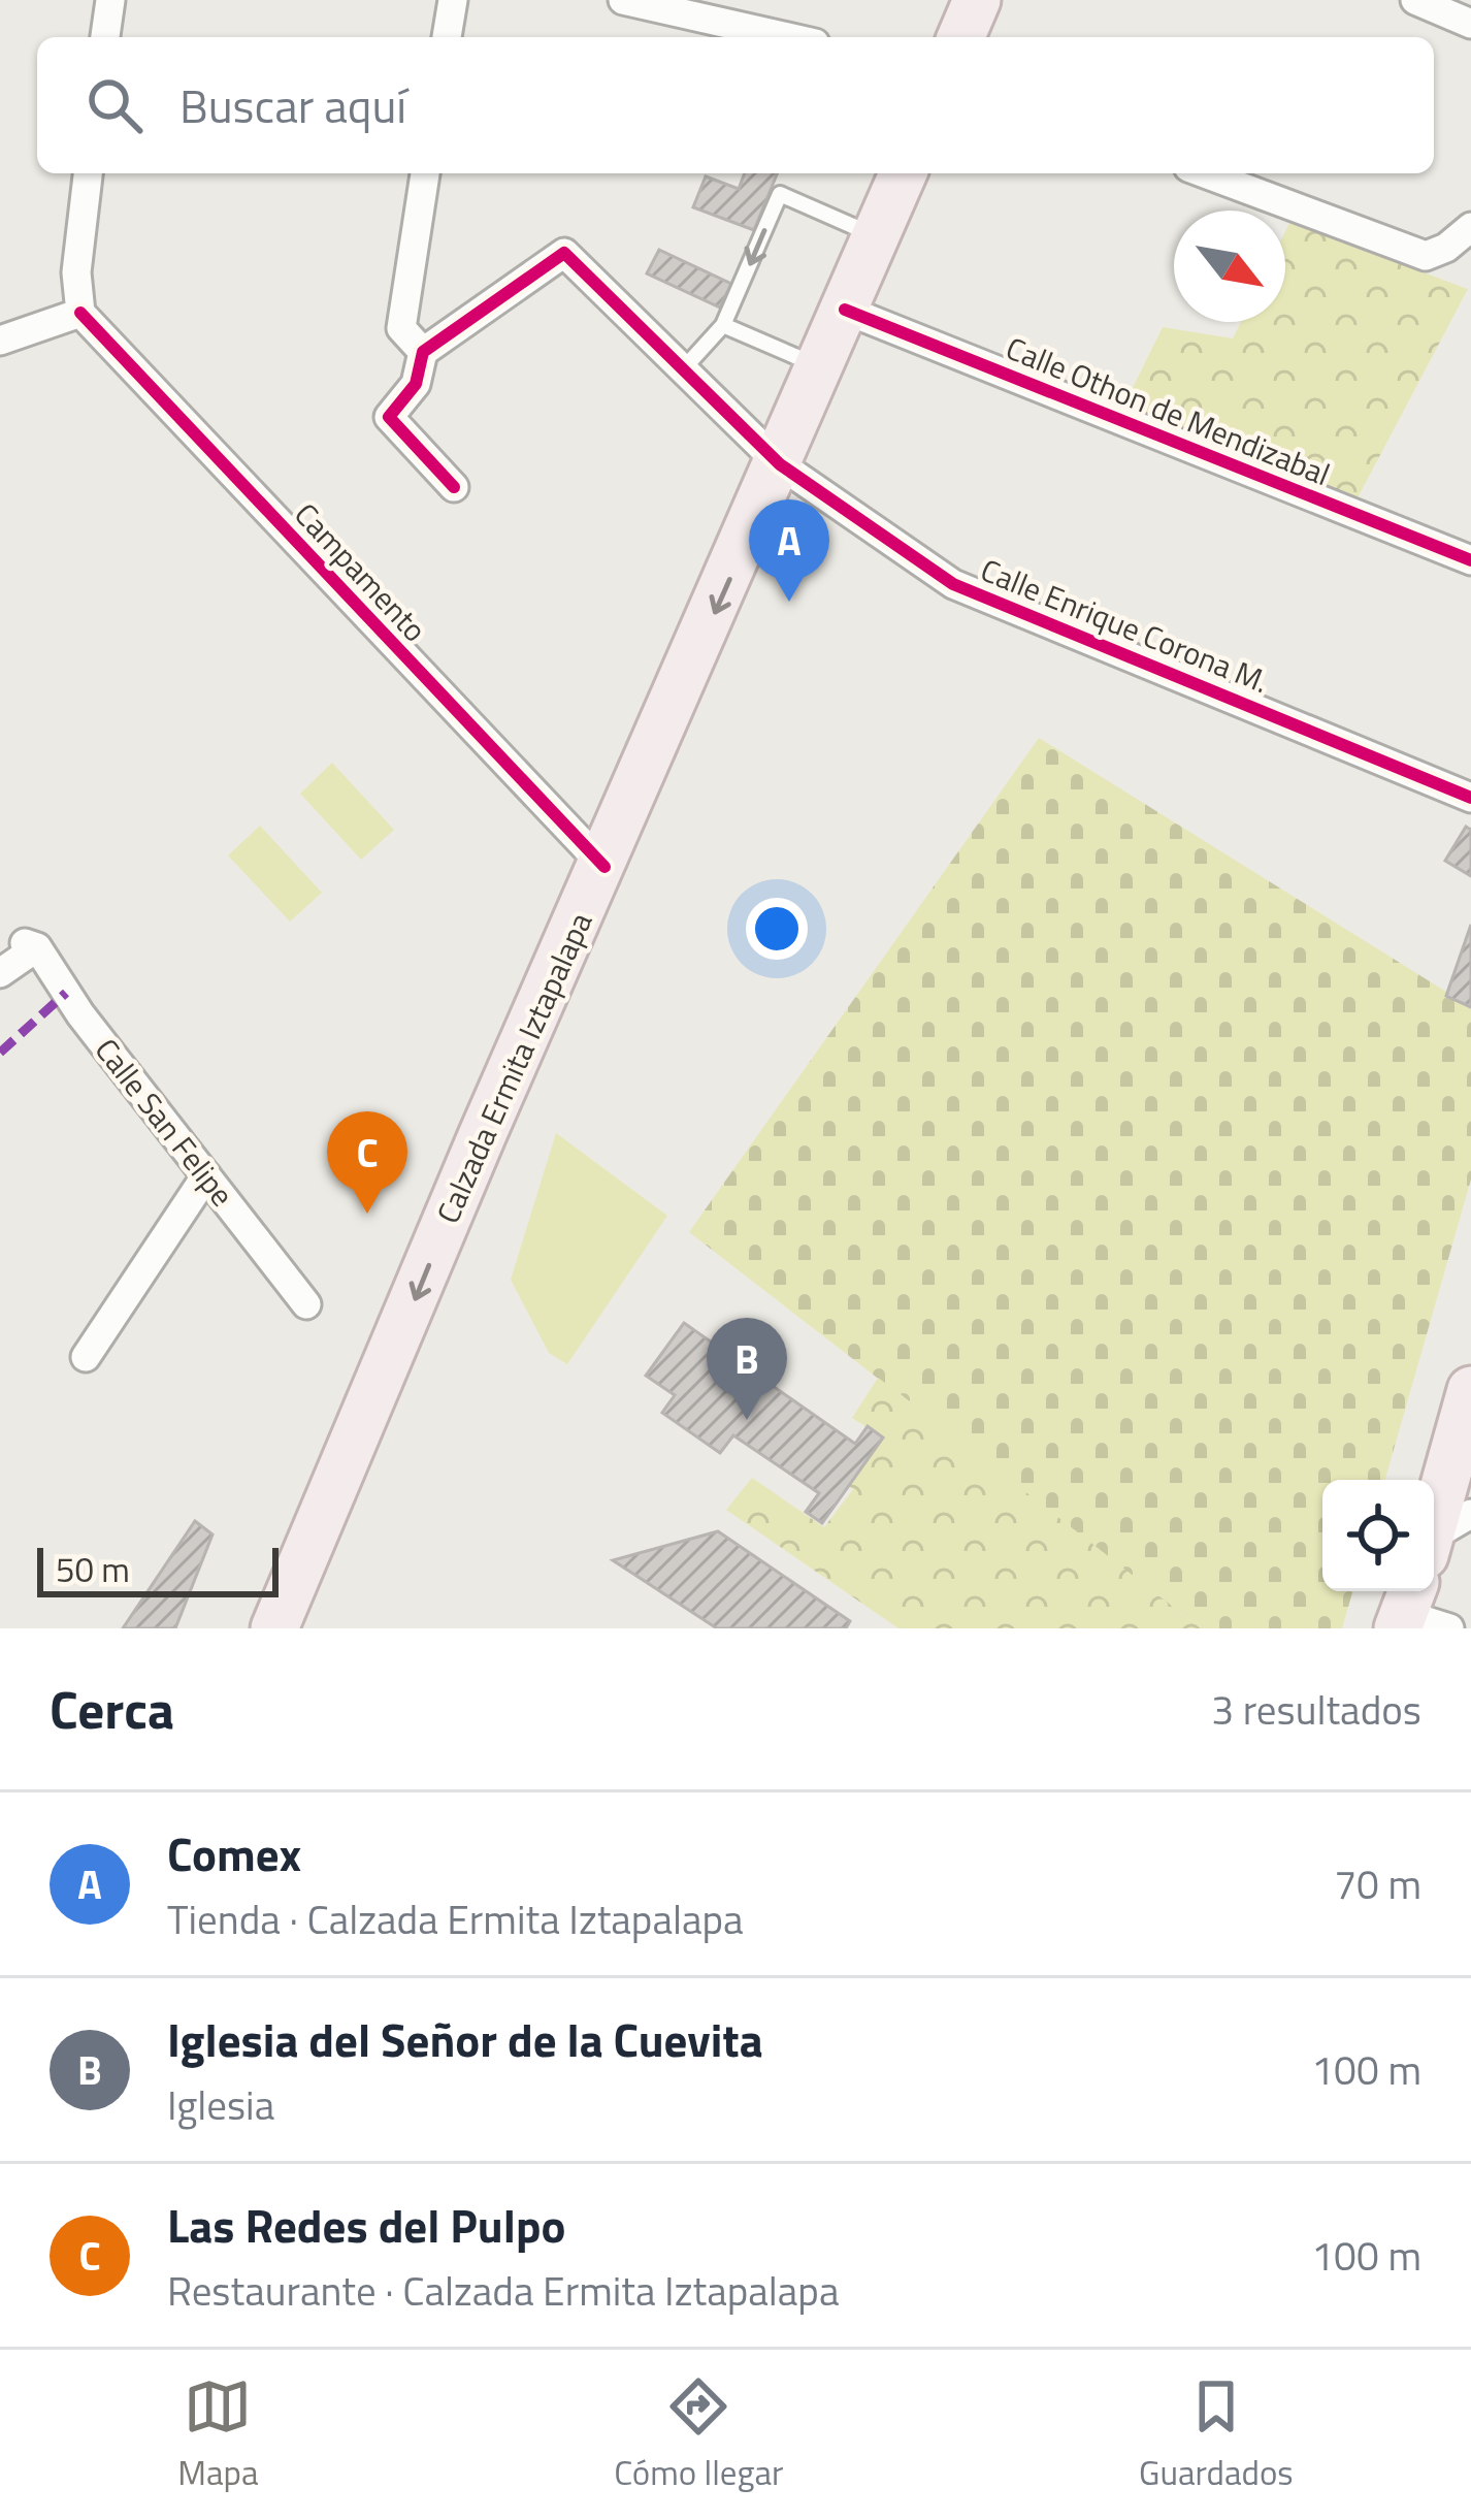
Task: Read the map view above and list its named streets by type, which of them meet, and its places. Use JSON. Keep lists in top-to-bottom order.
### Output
{
  "streets": {
    "main road": ["Calzada Ermita Iztapalapa"],
    "street": [
      "Calle Othon de Mendizabal",
      "Campamento",
      "Calle Enrique Corona M.",
      "Calle San Felipe"
    ]
  },
  "crossings": [
    ["Calle Othon de Mendizabal", "Calzada Ermita Iztapalapa"],
    ["Campamento", "Calzada Ermita Iztapalapa"],
    ["Calle Enrique Corona M.", "Calzada Ermita Iztapalapa"]
  ],
  "one_way": ["Calzada Ermita Iztapalapa"],
  "scale_bar": "50 m",
  "north": "bottom right",
  "page": {
    "search": "Buscar aquí",
    "pins": ["A", "C", "B"],
    "scale": "50 m",
    "heading": ["Cerca", "3 resultados"],
    "list": [
      {
        "mark": "A",
        "name": "Comex",
        "note": "Tienda · Calzada Ermita Iztapalapa",
        "value": "70 m"
      },
      {
        "mark": "B",
        "name": "Iglesia del Señor de la Cuevita",
        "note": "Iglesia",
        "value": "100 m"
      },
      {
        "mark": "C",
        "name": "Las Redes del Pulpo",
        "note": "Restaurante · Calzada Ermita Iztapalapa",
        "value": "100 m"
      }
    ],
    "nav": ["Mapa", "Cómo llegar", "Guardados"]
  }
}
